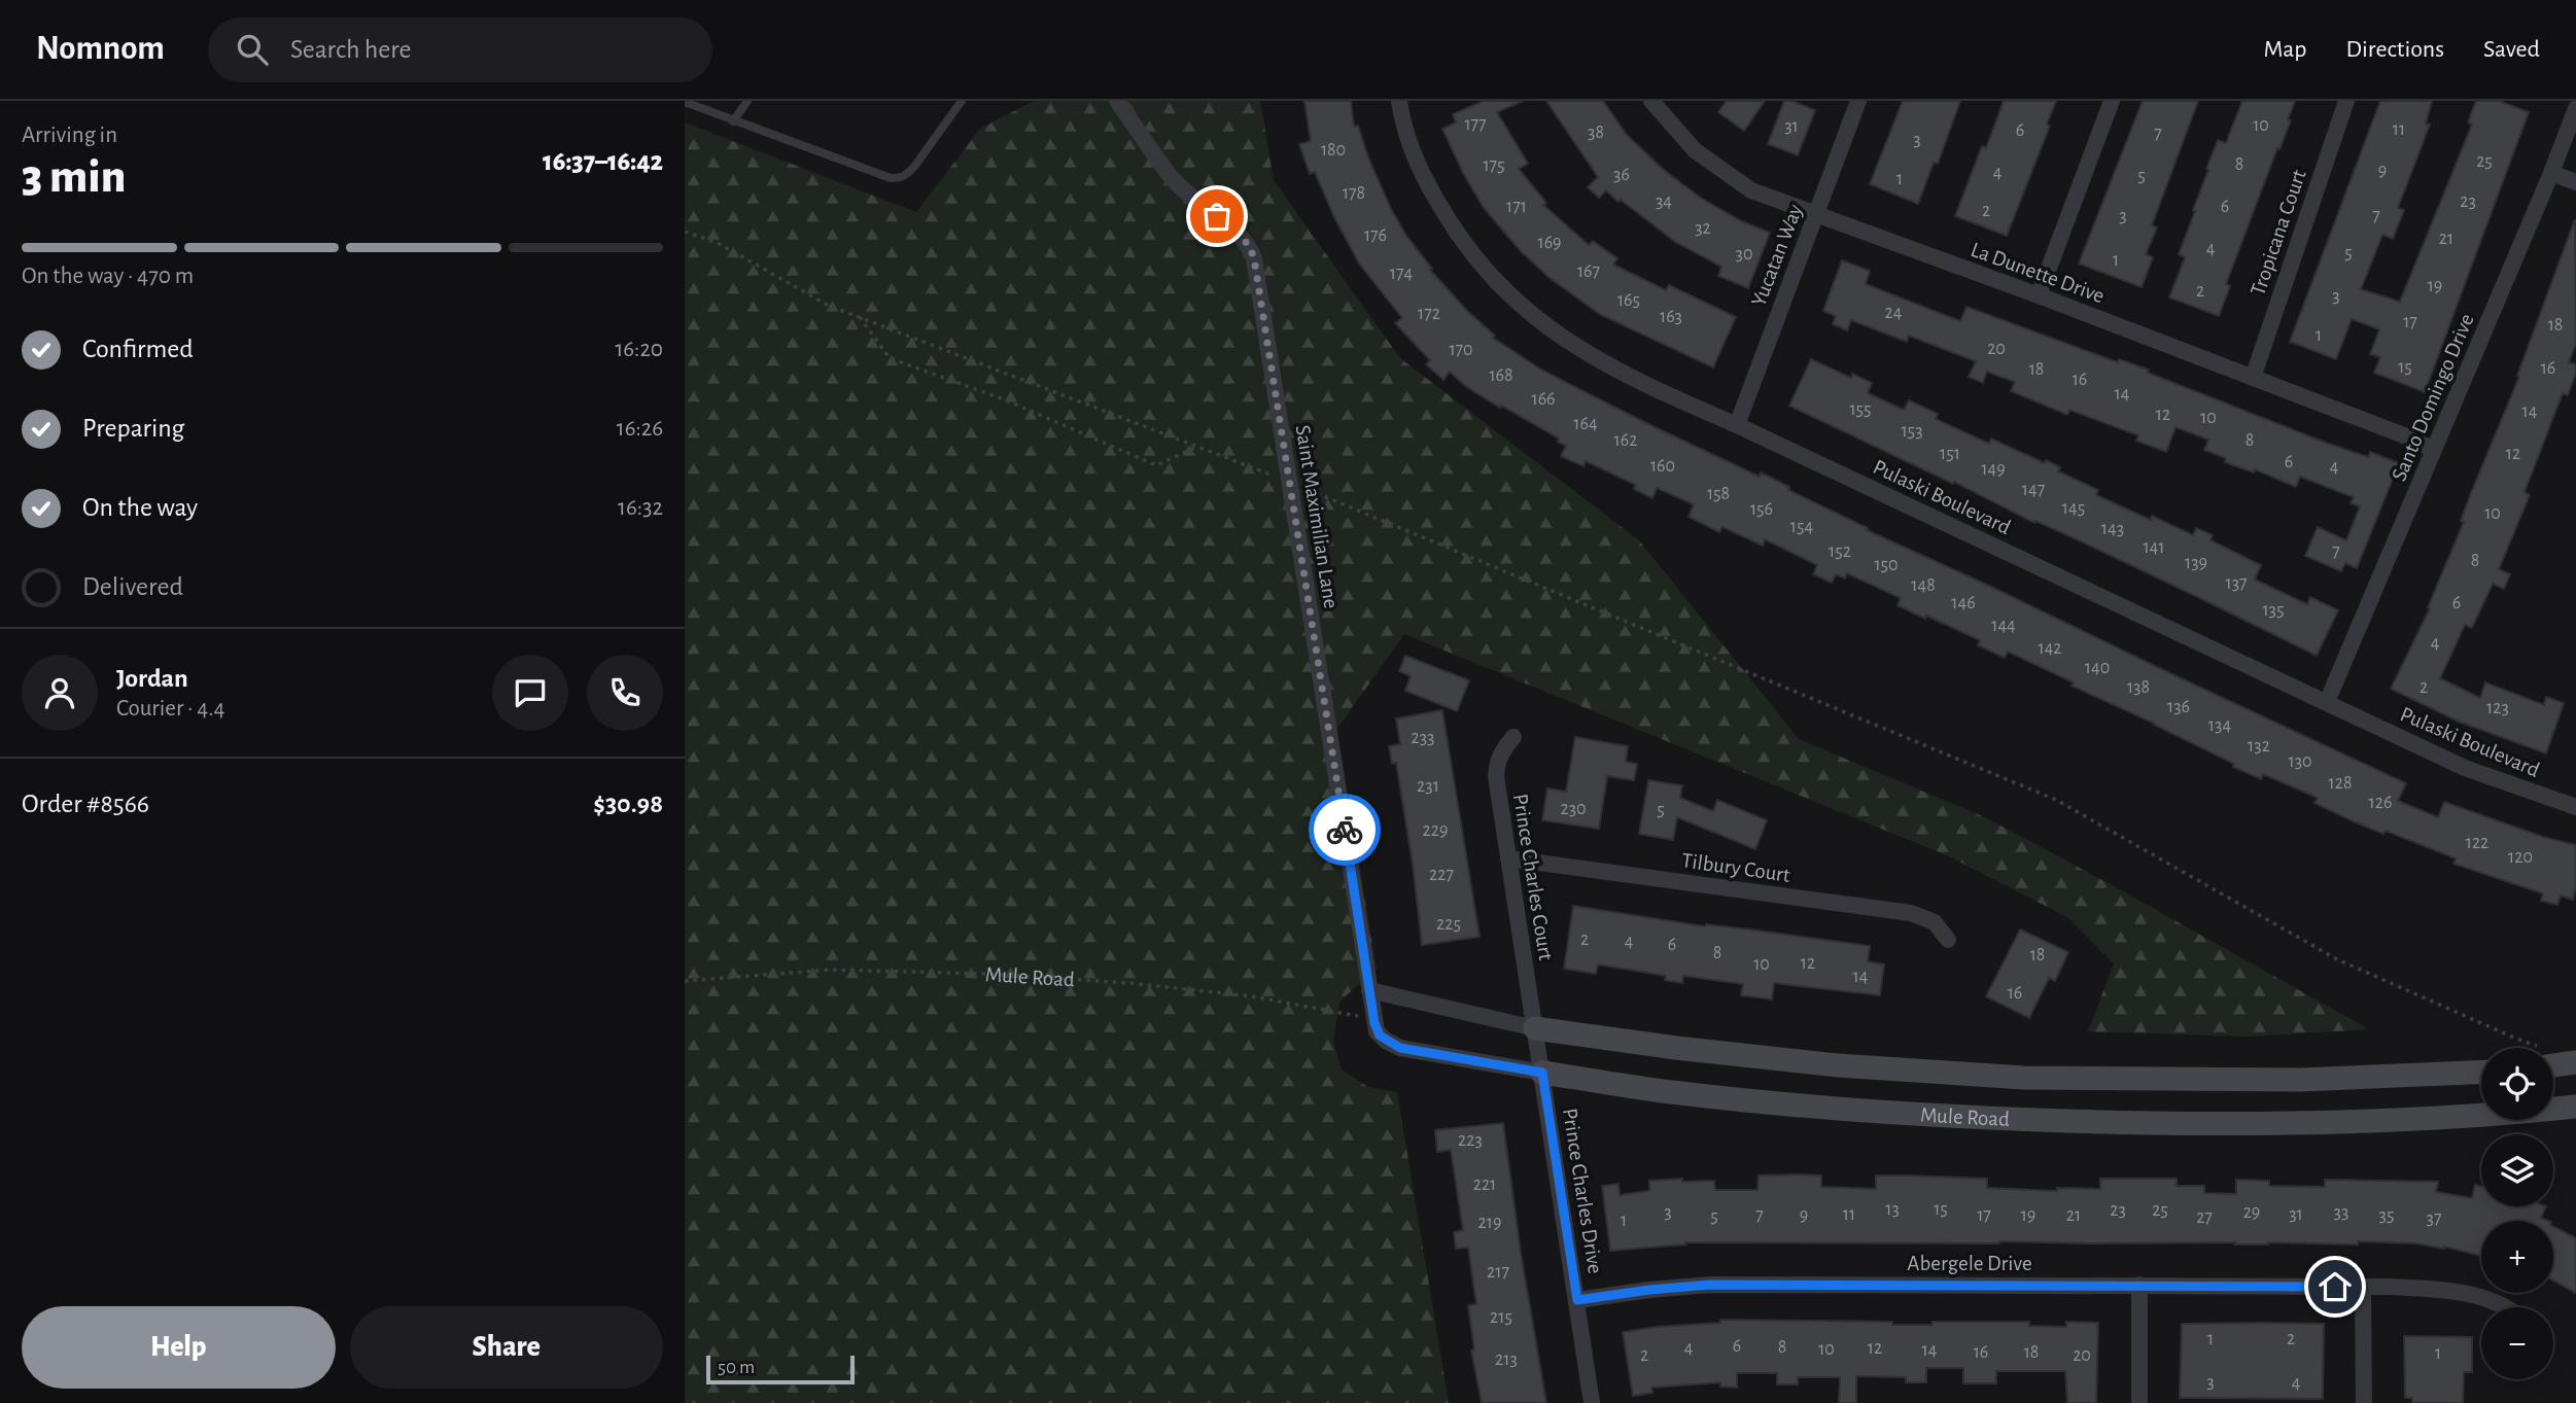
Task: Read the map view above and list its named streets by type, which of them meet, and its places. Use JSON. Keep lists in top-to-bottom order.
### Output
{
  "streets": {
    "main road": ["Mule Road"],
    "street": [
      "Tropicana Court",
      "Yucatan Way",
      "La Dunette Drive",
      "Santo Domingo Drive",
      "Pulaski Boulevard",
      "Saint Maximilian Lane",
      "Tilbury Court",
      "Prince Charles Court",
      "Prince Charles Drive",
      "Abergele Drive"
    ]
  },
  "crossings": [
    ["Tropicana Court", "La Dunette Drive"],
    ["Yucatan Way", "La Dunette Drive"],
    ["Yucatan Way", "Pulaski Boulevard"],
    ["La Dunette Drive", "Santo Domingo Drive"],
    ["Santo Domingo Drive", "Pulaski Boulevard"],
    ["Saint Maximilian Lane", "Mule Road"],
    ["Tilbury Court", "Prince Charles Court"],
    ["Prince Charles Court", "Mule Road"],
    ["Prince Charles Court", "Prince Charles Drive"],
    ["Mule Road", "Prince Charles Drive"],
    ["Prince Charles Drive", "Abergele Drive"]
  ],
  "house_numbers": [
    "177",
    "10",
    "31",
    "11",
    "6",
    "38",
    "7",
    "3",
    "180",
    "25",
    "8",
    "175",
    "9",
    "4",
    "36",
    "5",
    "1",
    "178",
    "34",
    "23",
    "171",
    "6",
    "2",
    "3",
    "7",
    "32",
    "176",
    "21",
    "169",
    "4",
    "5",
    "30",
    "1",
    "167",
    "174",
    "19",
    "2",
    "3",
    "165",
    "24",
    "172",
    "163",
    "17",
    "18",
    "1",
    "20",
    "170",
    "15",
    "16",
    "18",
    "168",
    "16",
    "14",
    "166",
    "155",
    "14",
    "12",
    "10",
    "164",
    "153",
    "162",
    "8",
    "151",
    "12",
    "6",
    "160",
    "4",
    "149",
    "147",
    "158",
    "145",
    "156",
    "10",
    "154",
    "143",
    "141",
    "152",
    "7",
    "8",
    "139",
    "150",
    "137",
    "148",
    "146",
    "6",
    "135",
    "144",
    "4",
    "142",
    "140",
    "138",
    "2",
    "136",
    "123",
    "134",
    "233",
    "132",
    "130",
    "128",
    "231",
    "126",
    "230",
    "5",
    "229",
    "122",
    "120",
    "227",
    "225",
    "2",
    "4",
    "6",
    "8",
    "18",
    "12",
    "10",
    "14",
    "16",
    "223",
    "221",
    "13",
    "15",
    "23",
    "25",
    "3",
    "29",
    "33",
    "11",
    "31",
    "7",
    "9",
    "17",
    "19",
    "21",
    "35",
    "5",
    "27",
    "37",
    "1",
    "219",
    "217",
    "215",
    "1",
    "2",
    "6",
    "8",
    "4",
    "12",
    "10",
    "14",
    "16",
    "18",
    "1",
    "2",
    "20",
    "213",
    "3",
    "4"
  ],
  "scale_bar": "50 m",
  "page": {
    "header": "Nomnom",
    "search": "Search here",
    "nav": ["Map", "Directions", "Saved"],
    "heading": ["3 min", "Arriving in", "16:37–16:42"],
    "panel": [
      "Jordan",
      "Courier · 4.4",
      "Order #8566",
      "$30.98"
    ],
    "bar": "On the way · 470 m",
    "list": [
      ["Confirmed", "16:20"],
      ["Preparing", "16:26"],
      ["On the way", "16:32"],
      "Delivered"
    ],
    "map_buttons": ["+", "−"],
    "buttons": ["Help", "Share"],
    "scale": "50 m"
  }
}
